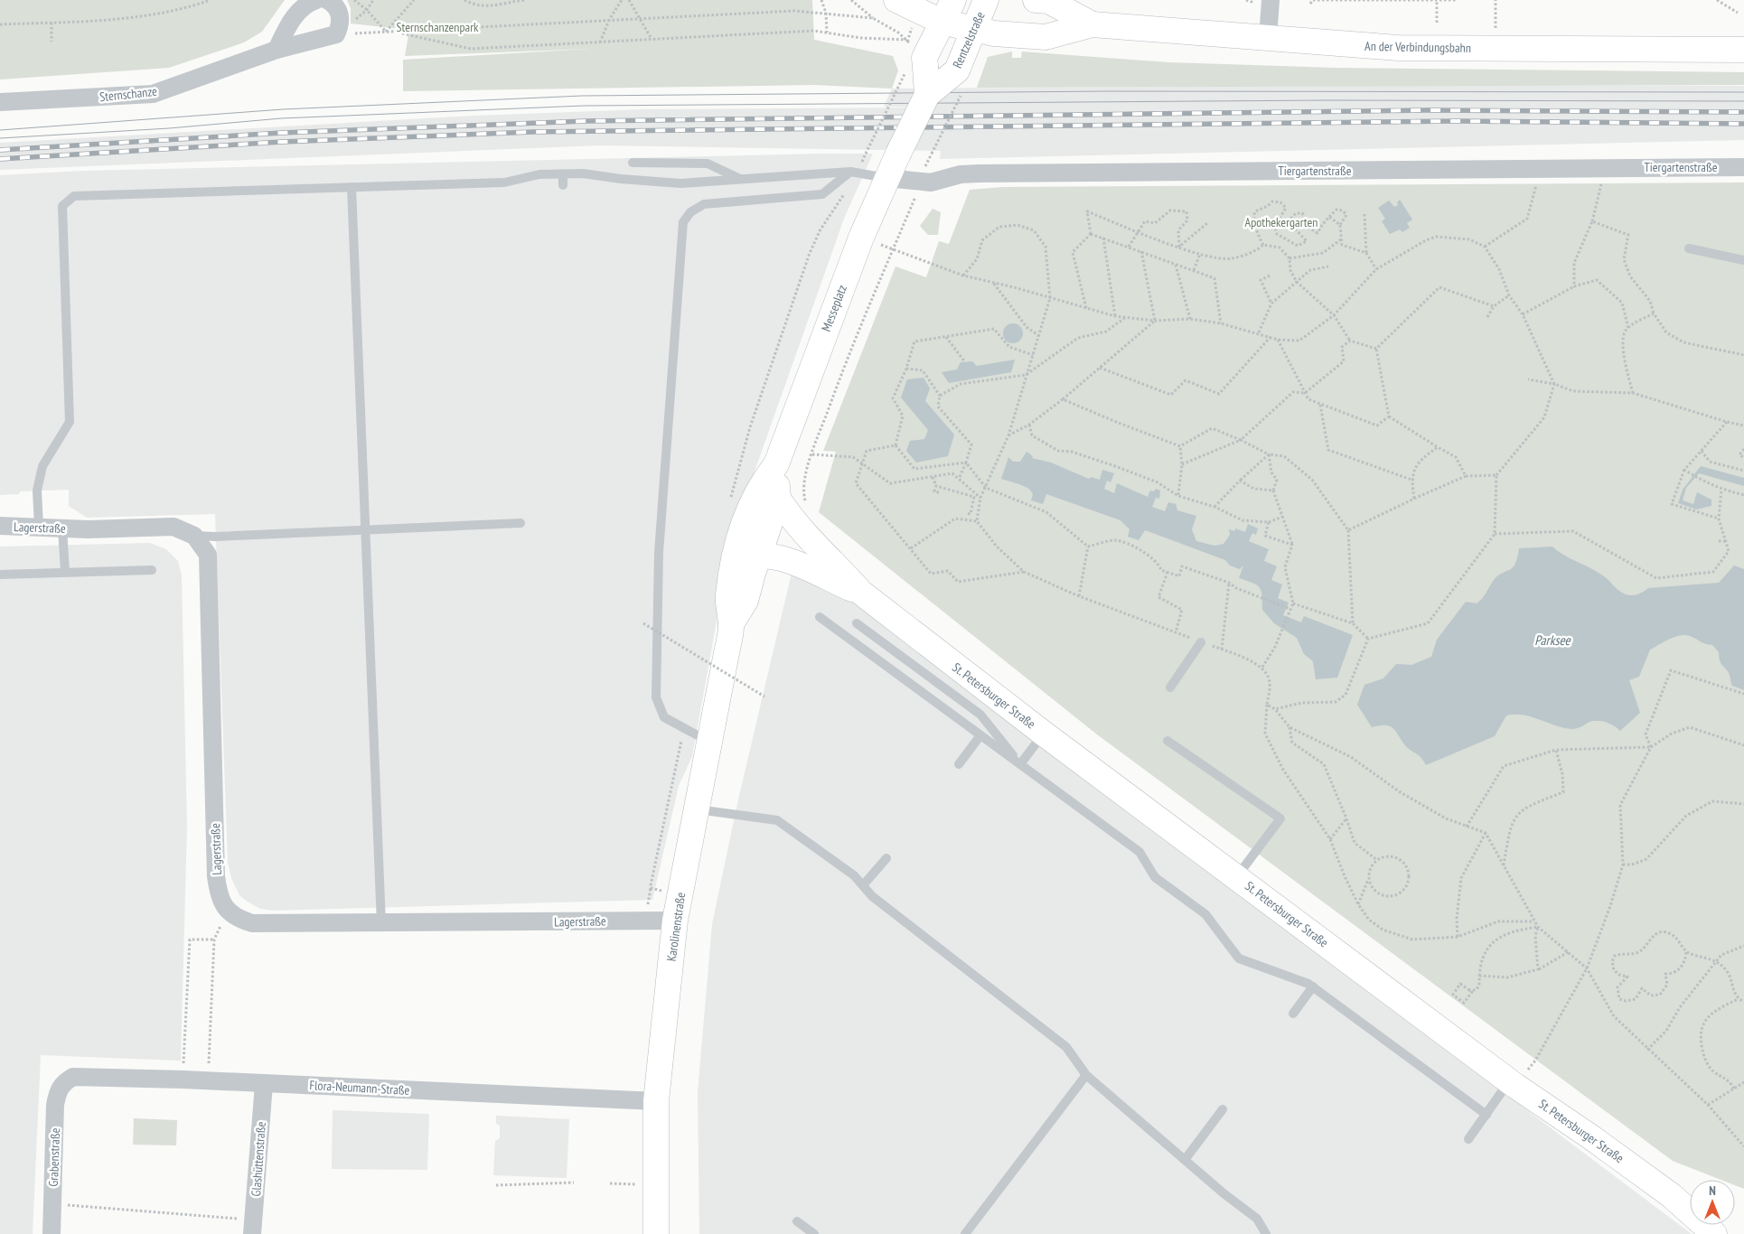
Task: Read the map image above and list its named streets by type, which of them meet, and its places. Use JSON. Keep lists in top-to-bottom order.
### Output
{
  "streets": {
    "main road": [
      "Rentzelstraße",
      "An der Verbindungsbahn",
      "Messeplatz",
      "St. Petersburger Straße",
      "Karolinenstraße"
    ],
    "street": [
      "Sternschanze",
      "Tiergartenstraße",
      "Lagerstraße",
      "Flora-Neumann-Straße",
      "Grabenstraße",
      "Glashüttenstraße"
    ]
  },
  "crossings": [
    ["Rentzelstraße", "An der Verbindungsbahn"],
    ["Rentzelstraße", "Messeplatz"],
    ["Tiergartenstraße", "Messeplatz"],
    ["Messeplatz", "St. Petersburger Straße"],
    ["Messeplatz", "Karolinenstraße"],
    ["Lagerstraße", "Karolinenstraße"],
    ["St. Petersburger Straße", "Karolinenstraße"],
    ["Karolinenstraße", "Flora-Neumann-Straße"],
    ["Flora-Neumann-Straße", "Grabenstraße"],
    ["Flora-Neumann-Straße", "Glashüttenstraße"]
  ],
  "water": ["Parksee"],
  "parks": ["Sternschanzenpark", "Apothekergarten"],
  "north": "top"
}
